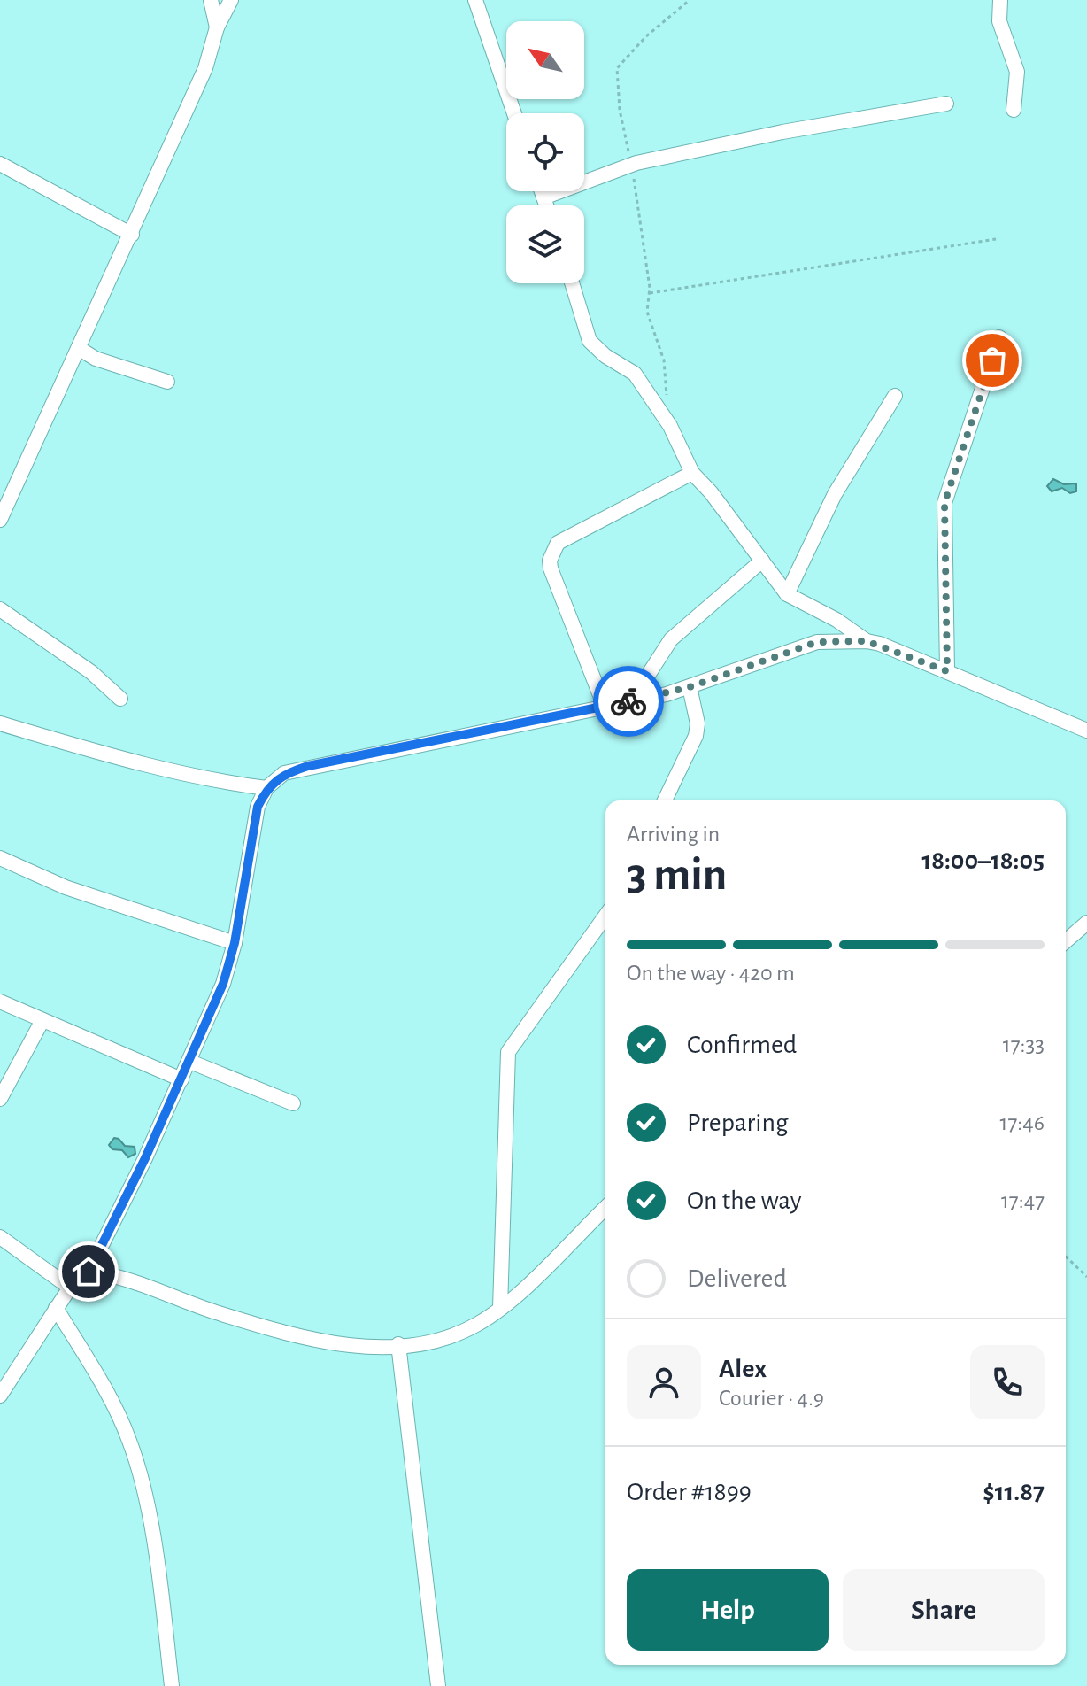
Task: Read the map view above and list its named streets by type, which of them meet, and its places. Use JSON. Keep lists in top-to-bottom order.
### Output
{
  "north": "top left",
  "page": {
    "heading": ["3 min", "Arriving in", "18:00–18:05"],
    "panel": [
      "Alex",
      "Courier · 4.9",
      "Order #1899",
      "$11.87"
    ],
    "bar": "On the way · 420 m",
    "list": [
      ["Confirmed", "17:33"],
      ["Preparing", "17:46"],
      ["On the way", "17:47"],
      "Delivered"
    ],
    "buttons": ["Help", "Share"]
  }
}
